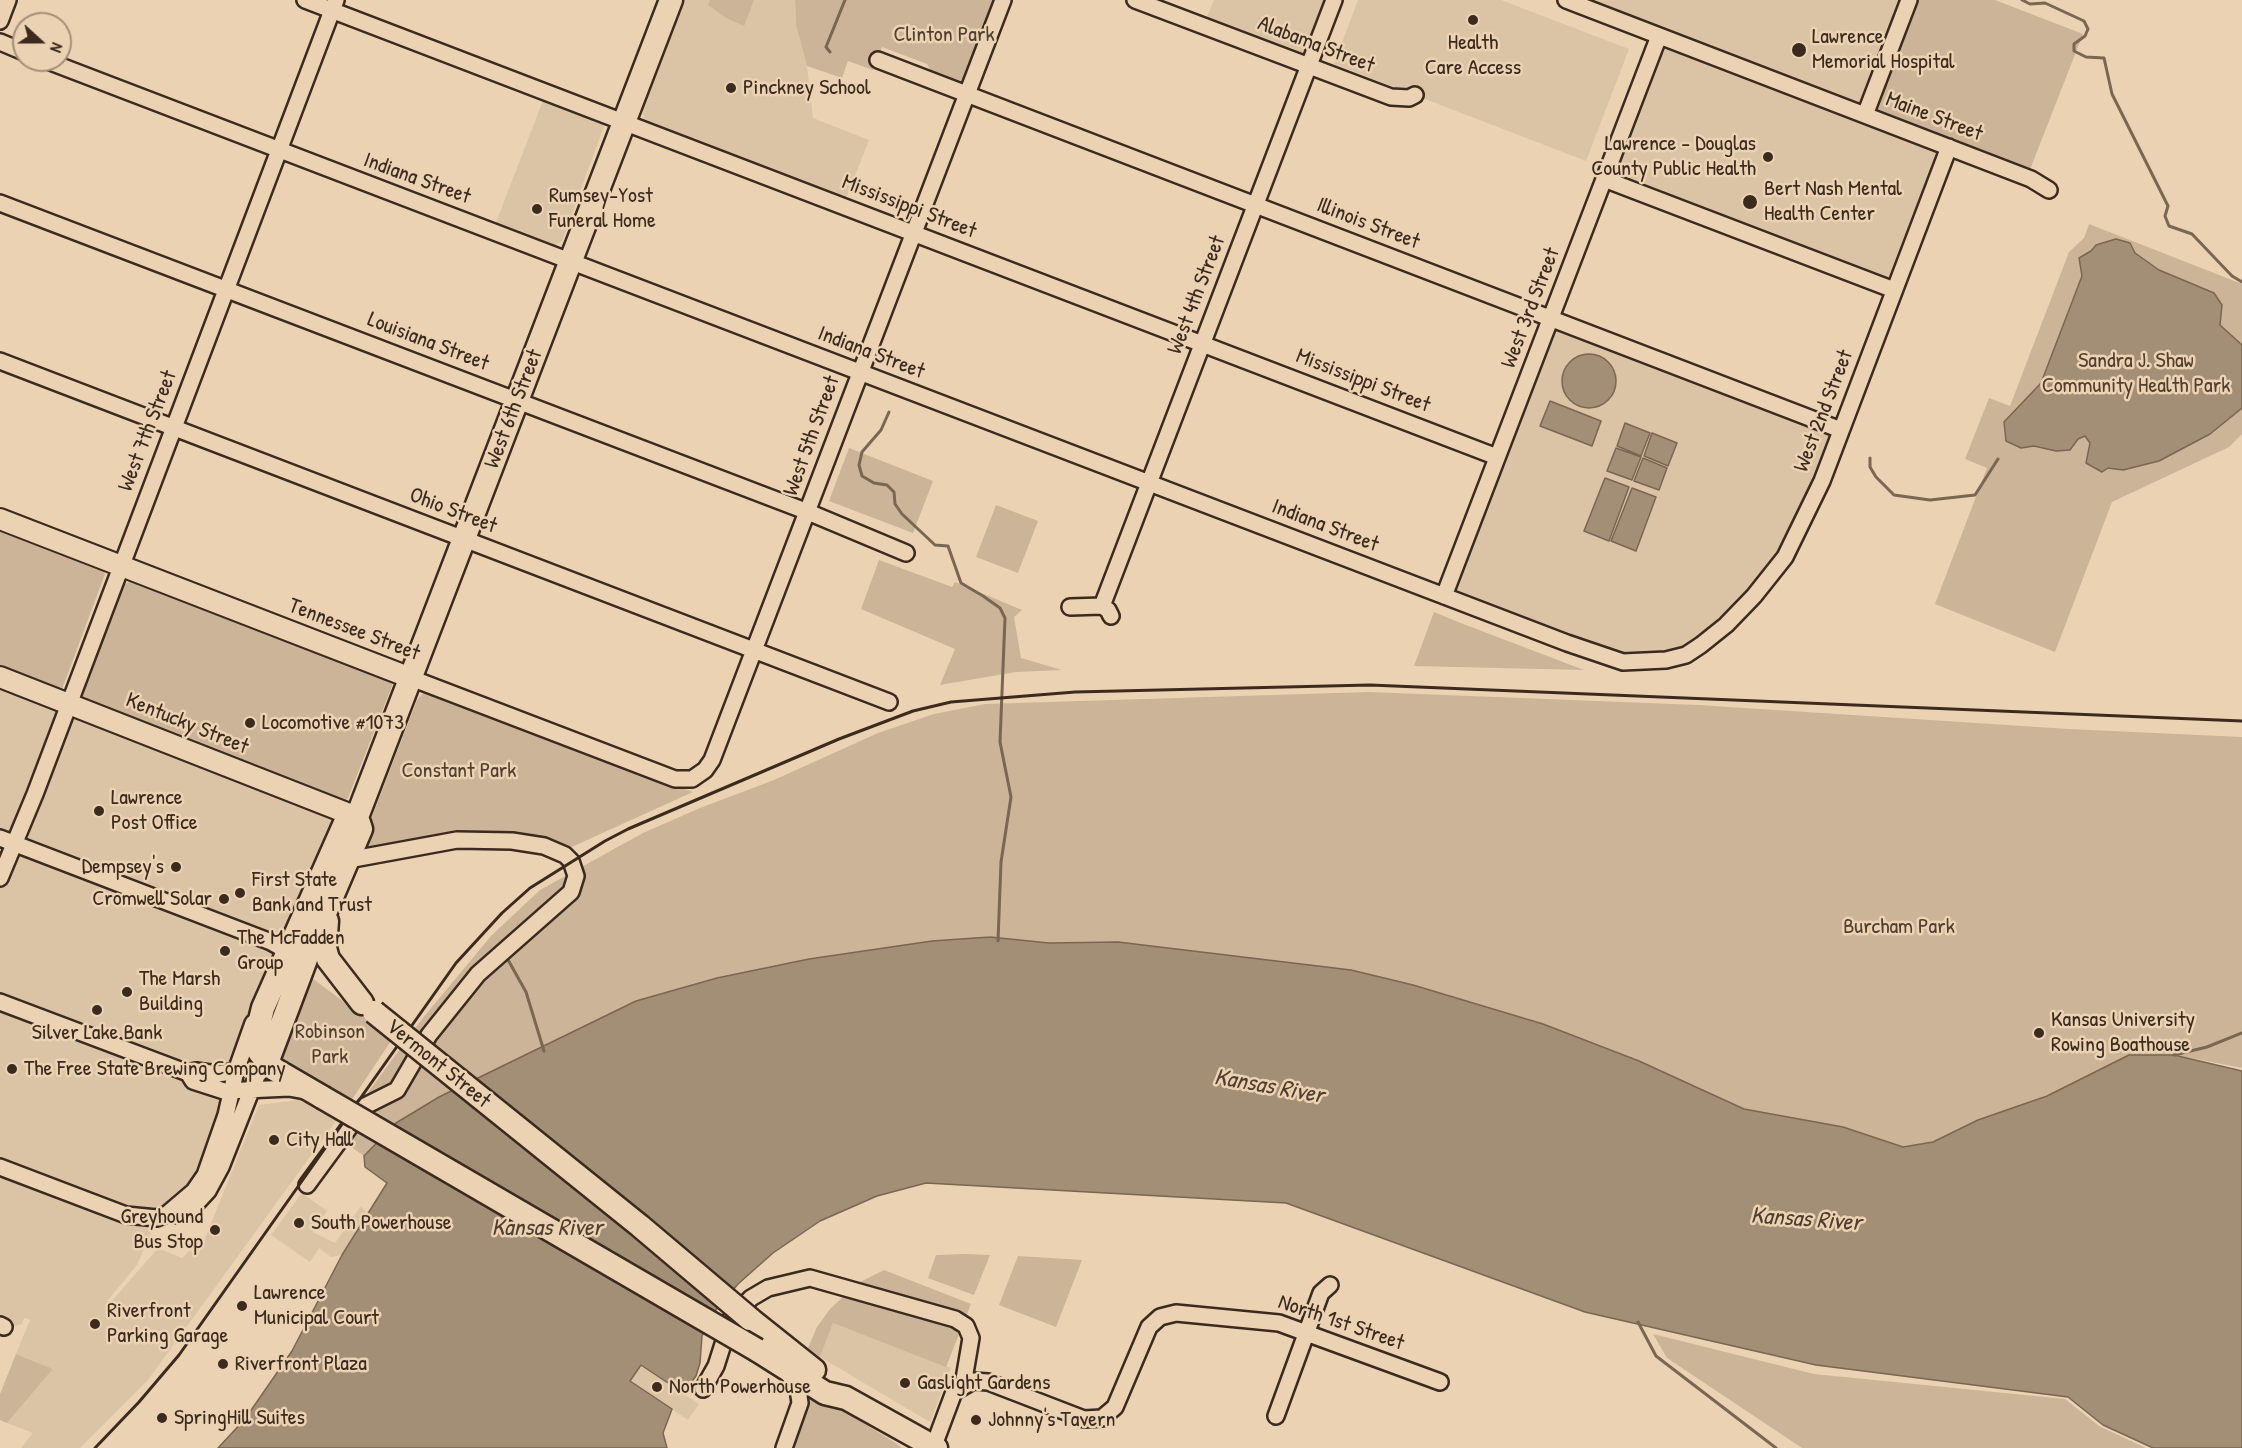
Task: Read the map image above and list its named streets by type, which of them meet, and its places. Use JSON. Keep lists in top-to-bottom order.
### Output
{
  "streets": {
    "highway": ["West 6th Street", "Vermont Street"],
    "main road": ["Tennessee Street", "Kentucky Street"],
    "street": [
      "Alabama Street",
      "Maine Street",
      "Indiana Street",
      "Mississippi Street",
      "Illinois Street",
      "West 4th Street",
      "West 3rd Street",
      "Louisiana Street",
      "West 2nd Street",
      "West 7th Street",
      "West 5th Street",
      "Ohio Street",
      "North 1st Street"
    ]
  },
  "crossings": [
    ["Alabama Street", "West 4th Street"],
    ["Maine Street", "West 3rd Street"],
    ["Maine Street", "West 2nd Street"],
    ["Indiana Street", "West 4th Street"],
    ["Indiana Street", "West 3rd Street"],
    ["Indiana Street", "West 6th Street"],
    ["Indiana Street", "West 2nd Street"],
    ["Indiana Street", "West 7th Street"],
    ["Indiana Street", "West 5th Street"],
    ["Mississippi Street", "West 4th Street"],
    ["Mississippi Street", "West 3rd Street"],
    ["Mississippi Street", "West 6th Street"],
    ["Mississippi Street", "West 7th Street"],
    ["Mississippi Street", "West 5th Street"],
    ["Illinois Street", "West 4th Street"],
    ["Illinois Street", "West 3rd Street"],
    ["Illinois Street", "West 2nd Street"],
    ["Illinois Street", "West 5th Street"],
    ["Louisiana Street", "West 6th Street"],
    ["Louisiana Street", "West 7th Street"],
    ["Louisiana Street", "West 5th Street"],
    ["West 6th Street", "Ohio Street"],
    ["West 6th Street", "Tennessee Street"],
    ["West 6th Street", "Kentucky Street"],
    ["West 6th Street", "Vermont Street"],
    ["West 7th Street", "Ohio Street"],
    ["West 7th Street", "Tennessee Street"],
    ["West 7th Street", "Kentucky Street"],
    ["West 7th Street", "Vermont Street"],
    ["West 5th Street", "Ohio Street"],
    ["West 5th Street", "Tennessee Street"]
  ],
  "water": ["Kansas River"],
  "parks": [
    "Clinton Park",
    "Sandra J. Shaw Community Health Park",
    "Constant Park",
    "Burcham Park",
    "Robinson Park"
  ],
  "places": [
    "Health Care Access",
    "Lawrence Memorial Hospital",
    "Pinckney School",
    "Lawrence - Douglas County Public Health",
    "Bert Nash Mental Health Center",
    "Rumsey-Yost Funeral Home",
    "Locomotive #1073",
    "Lawrence Post Office",
    "Dempsey's",
    "First State Bank and Trust",
    "Cromwell Solar",
    "The McFadden Group",
    "The Marsh Building",
    "Silver Lake Bank",
    "Kansas University Rowing Boathouse",
    "The Free State Brewing Company",
    "City Hall",
    "South Powerhouse",
    "Greyhound Bus Stop",
    "Lawrence Municipal Court",
    "Riverfront Parking Garage",
    "Riverfront Plaza",
    "Gaslight Gardens",
    "North Powerhouse",
    "SpringHill Suites",
    "Johnny's Tavern"
  ],
  "north": "right"
}
